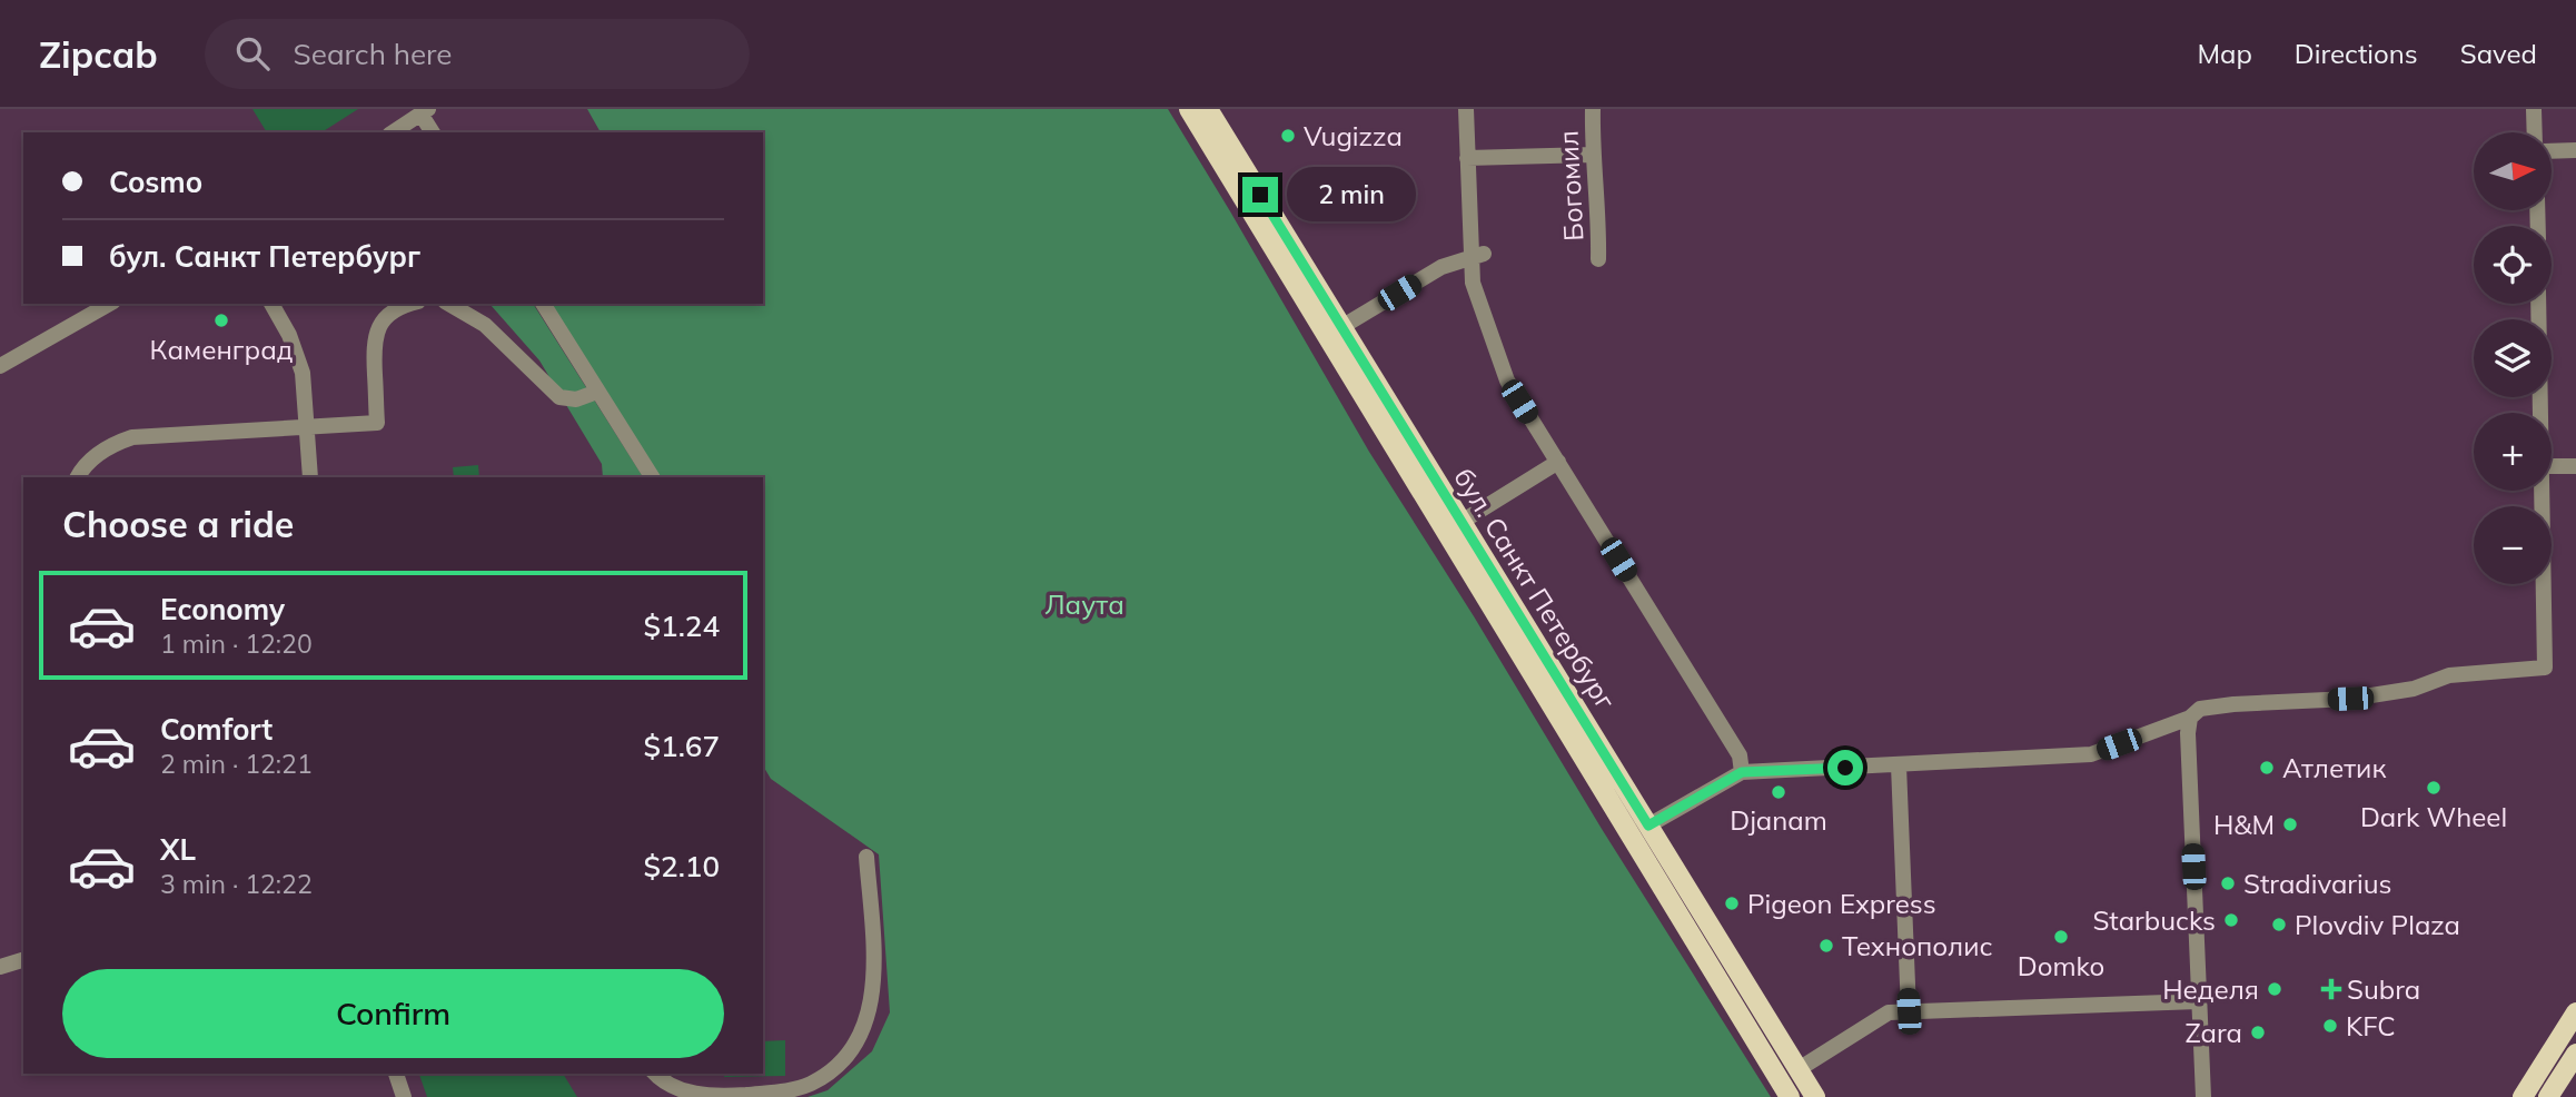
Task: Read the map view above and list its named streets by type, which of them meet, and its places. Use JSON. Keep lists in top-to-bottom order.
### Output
{
  "streets": {
    "main road": ["бул. Санкт Петербург"],
    "street": ["Богомил"]
  },
  "parks": ["Лаута"],
  "places": {
    "other": [
      "Vugizza",
      "Каменград",
      "Атлетик",
      "Dark Wheel",
      "Djanam",
      "H&M",
      "Stradivarius",
      "Pigeon Express",
      "Starbucks",
      "Plovdiv Plaza",
      "Domko",
      "Технополис",
      "Неделя",
      "KFC",
      "Zara"
    ],
    "health": ["Subra"]
  },
  "north": "right",
  "page": {
    "header": "Zipcab",
    "search": "Search here",
    "nav": ["Map", "Directions", "Saved"],
    "map_buttons": ["+", "−"],
    "banner": ["Cosmo", "бул. Санкт Петербург"],
    "bubble": "2 min",
    "heading": "Choose a ride",
    "list": [
      {
        "name": "Economy",
        "note": "1 min · 12:20",
        "value": "$1.24"
      },
      {
        "name": "Comfort",
        "note": "2 min · 12:21",
        "value": "$1.67"
      },
      {
        "name": "XL",
        "note": "3 min · 12:22",
        "value": "$2.10"
      }
    ],
    "buttons": "Confirm"
  }
}
